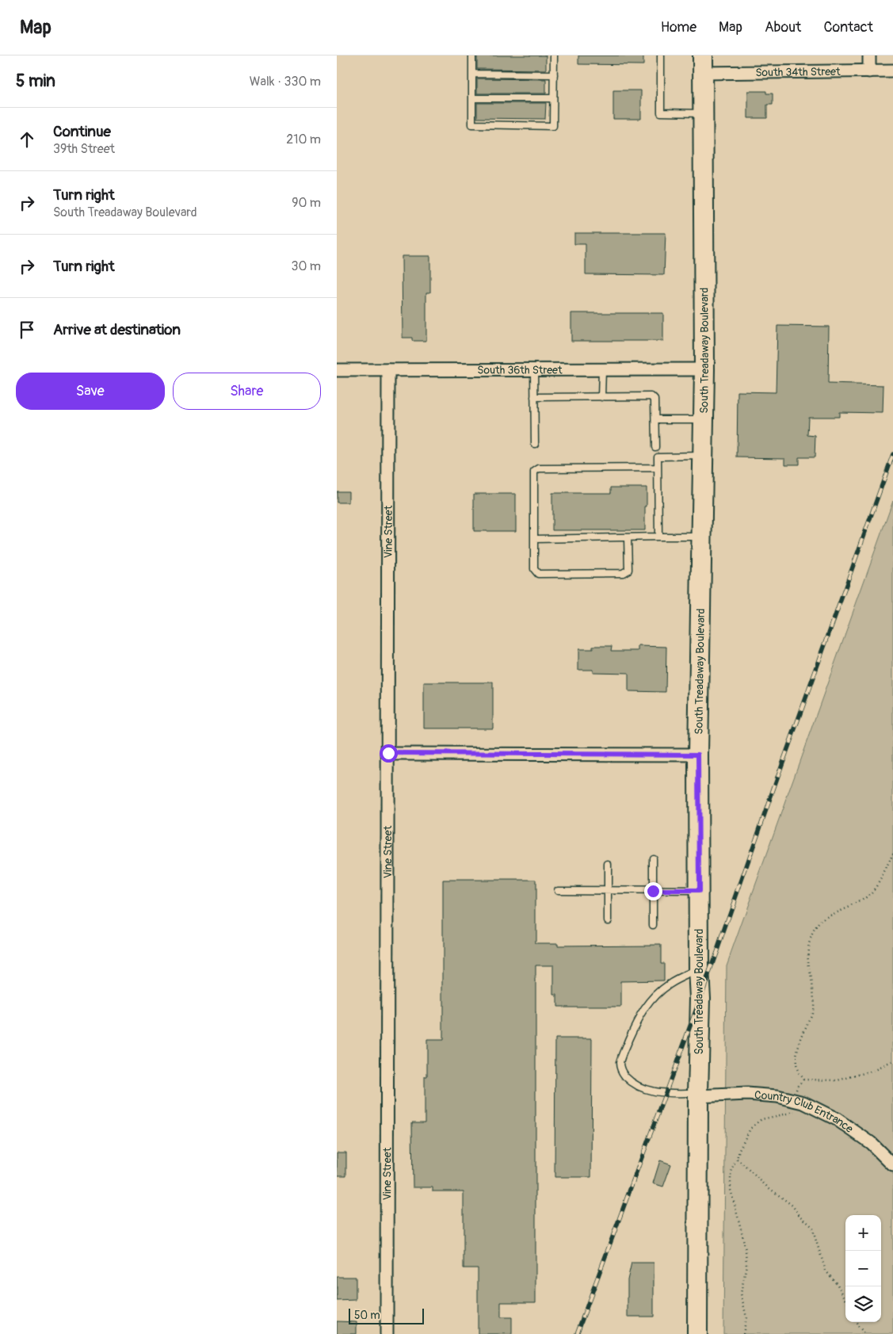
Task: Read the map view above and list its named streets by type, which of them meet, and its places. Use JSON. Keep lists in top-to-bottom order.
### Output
{
  "streets": {
    "main road": ["South Treadaway Boulevard"],
    "street": [
      "South 34th Street",
      "South 36th Street",
      "Vine Street",
      "Country Club Entrance"
    ]
  },
  "crossings": [
    ["South 34th Street", "South Treadaway Boulevard"],
    ["South Treadaway Boulevard", "South 36th Street"],
    ["South Treadaway Boulevard", "Country Club Entrance"],
    ["South 36th Street", "Vine Street"]
  ],
  "scale_bar": "50 m",
  "page": {
    "header": "Map",
    "nav": [
      "Home",
      "Map",
      "About",
      "Contact"
    ],
    "heading": ["5 min", "Walk · 330 m"],
    "list": [
      ["Continue", "39th Street", "210 m"],
      ["Turn right", "South Treadaway Boulevard", "90 m"],
      ["Turn right", "30 m"],
      "Arrive at destination"
    ],
    "buttons": ["Save", "Share"],
    "map_buttons": ["+", "−"],
    "scale": "50 m"
  }
}
